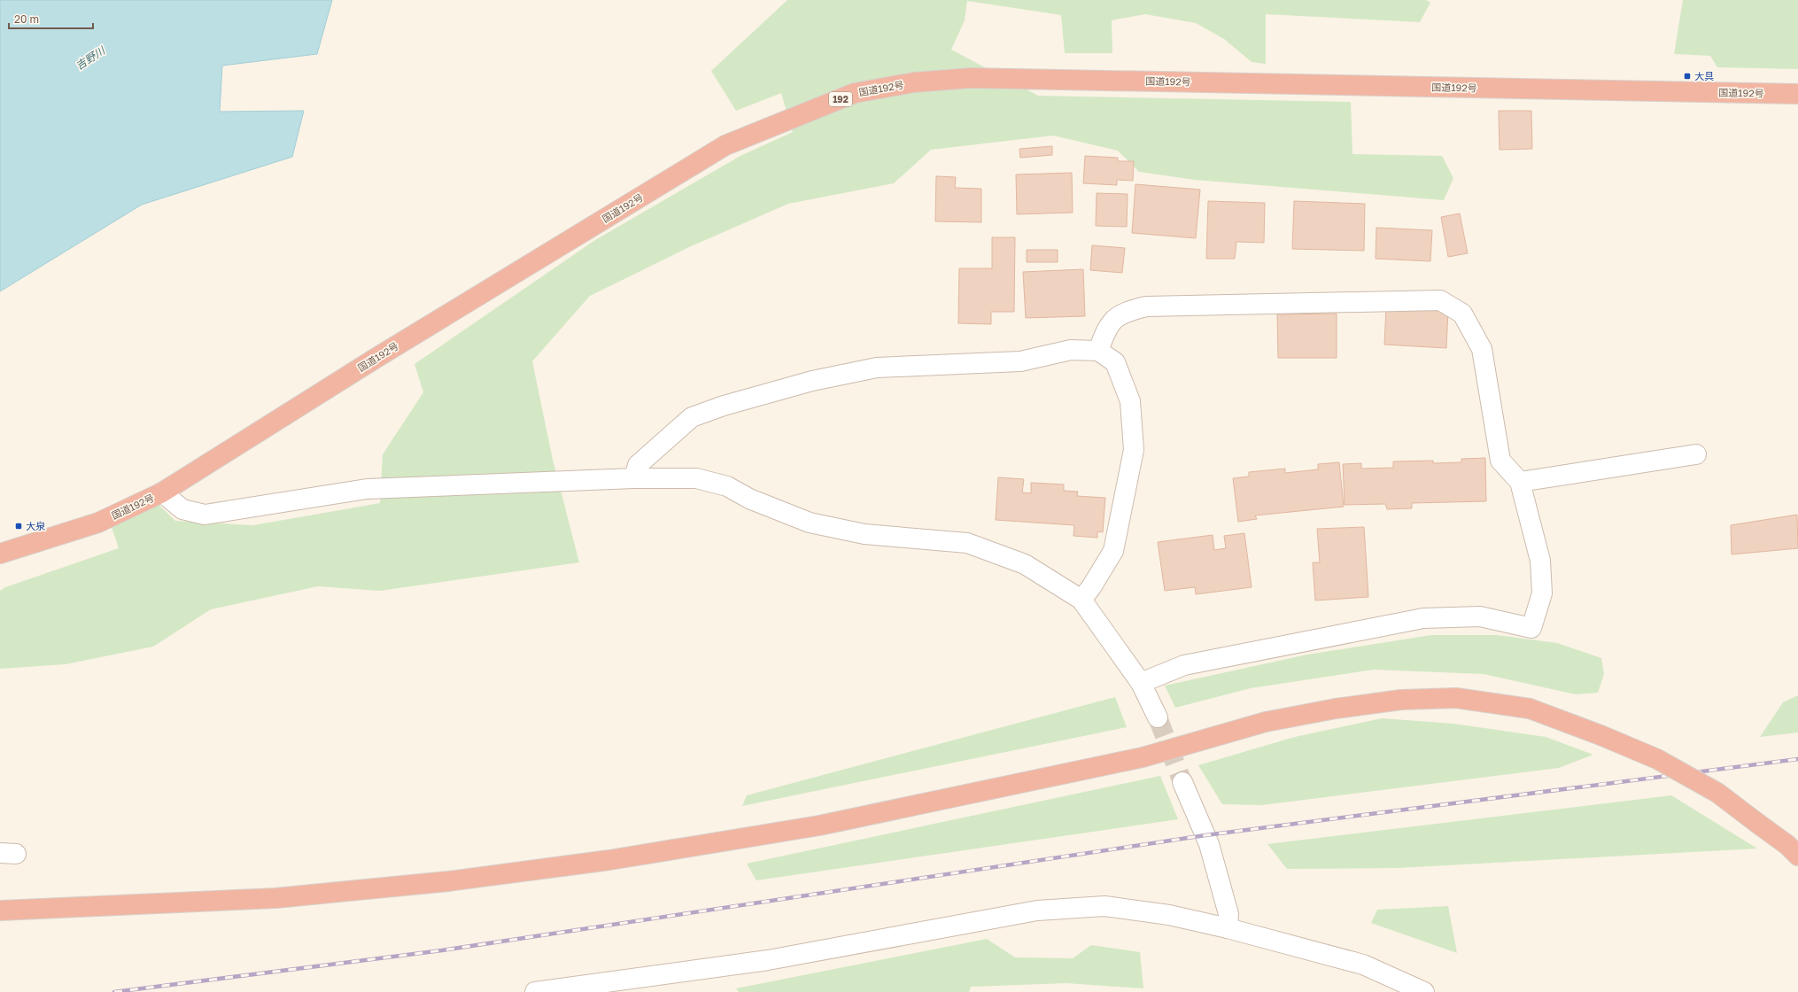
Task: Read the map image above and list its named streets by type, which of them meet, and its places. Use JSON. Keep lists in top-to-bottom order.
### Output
{
  "streets": {
    "highway": ["国道192号", "192"]
  },
  "water": ["吉野川"],
  "places": {
    "transit": ["大具", "大泉"]
  },
  "scale_bar": "20 m"
}
